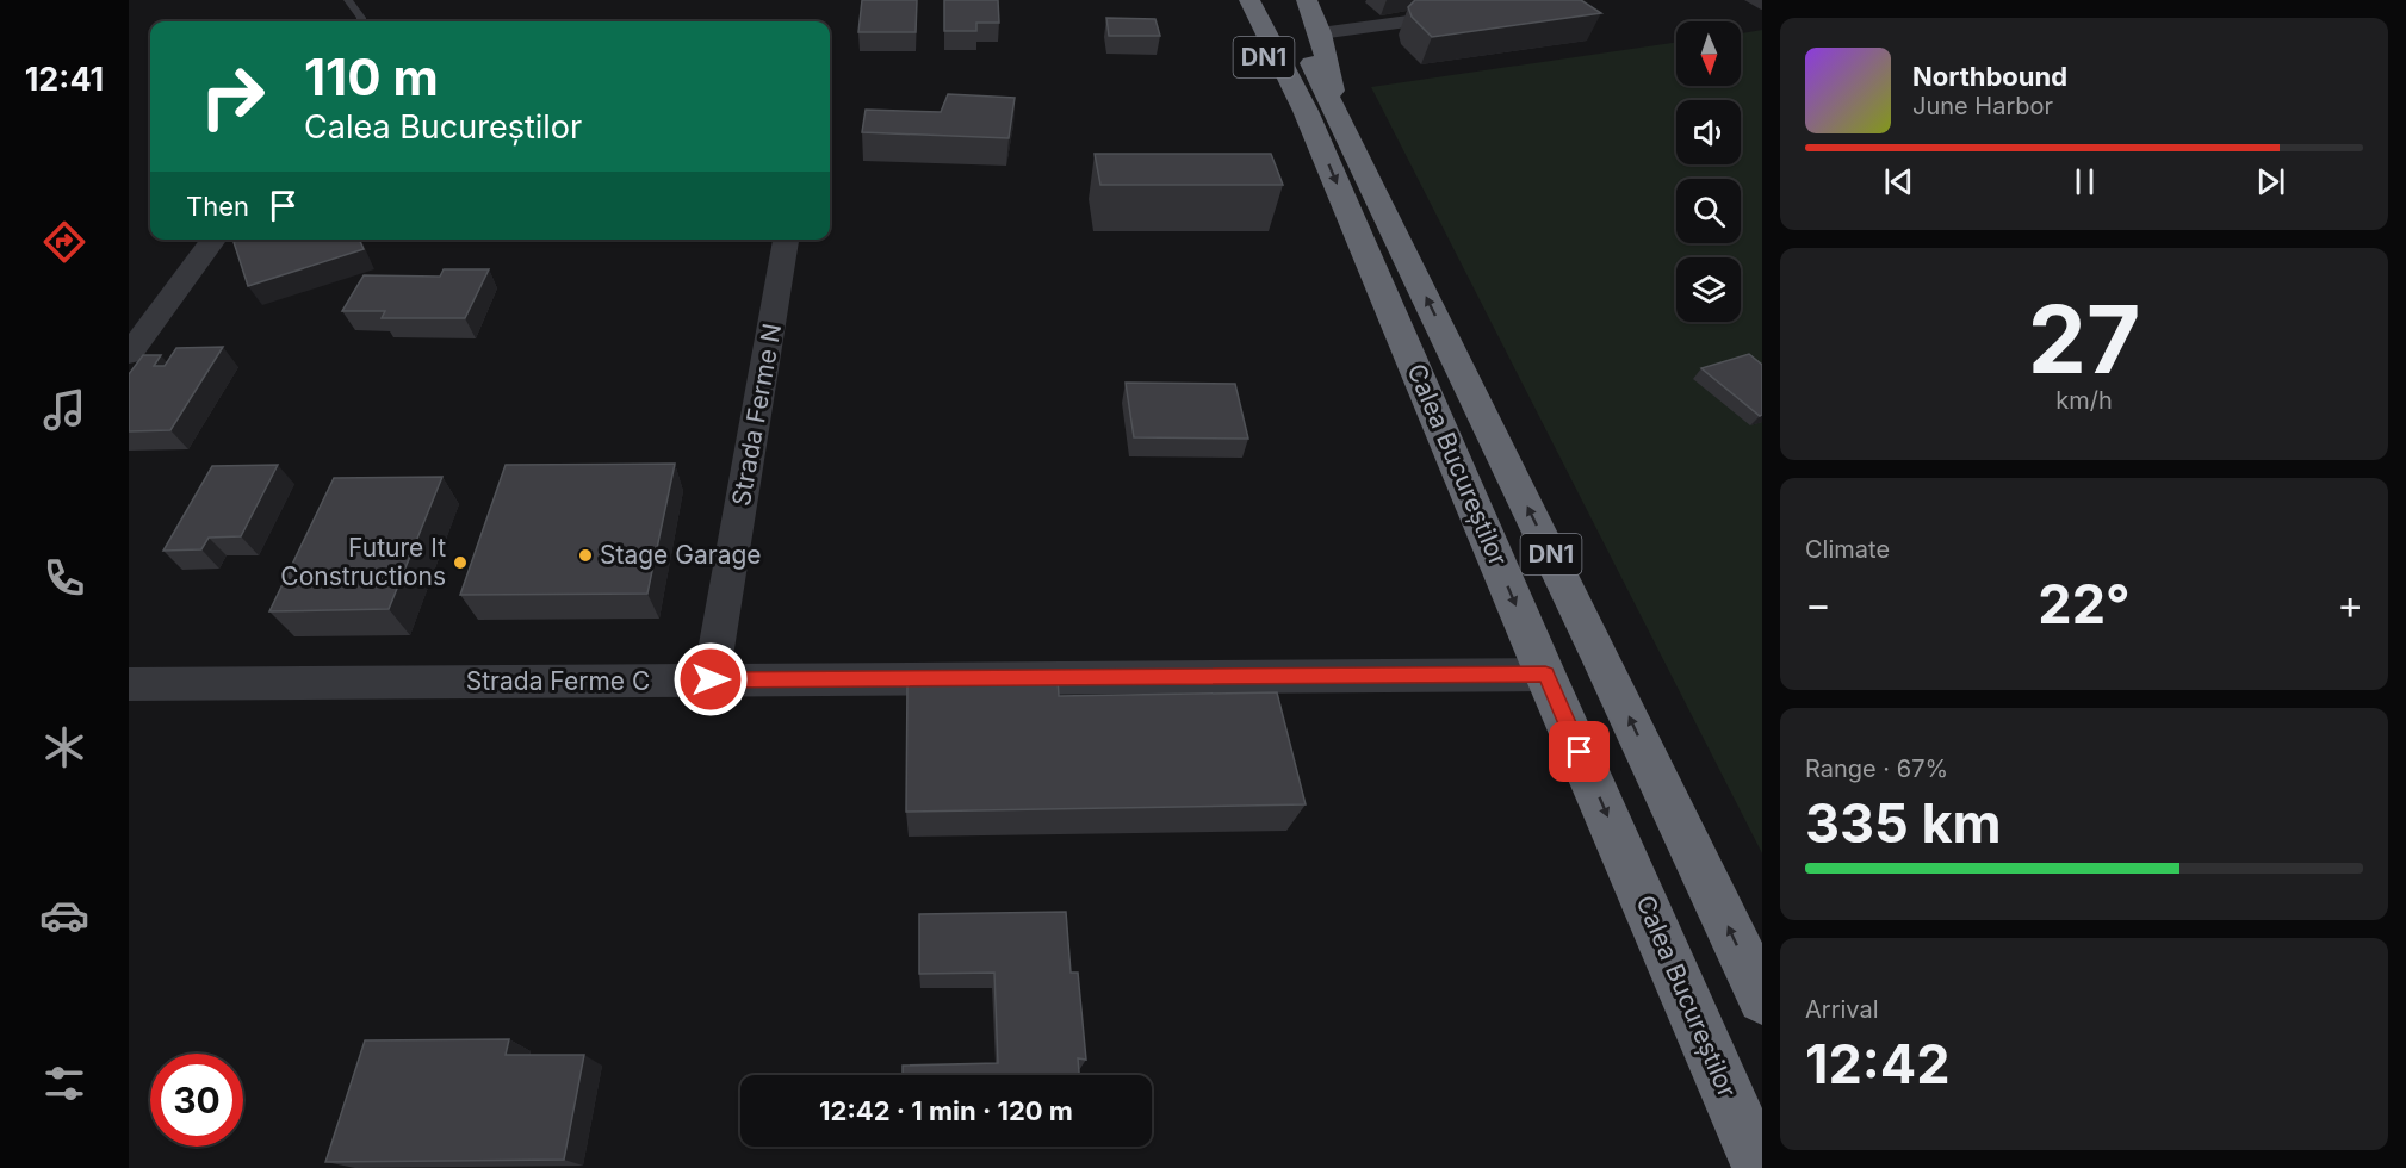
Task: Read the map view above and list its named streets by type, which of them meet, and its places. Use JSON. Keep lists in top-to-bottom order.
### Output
{
  "streets": {
    "highway": ["DN1", "Calea Bucureștilor"],
    "street": ["Strada Ferme N", "Strada Ferme C"]
  },
  "crossings": [
    ["DN1", "Calea Bucureștilor"],
    ["Strada Ferme N", "Strada Ferme C"],
    ["Calea Bucureștilor", "Strada Ferme C"]
  ],
  "places": ["Stage Garage", "Future It Constructions"],
  "north": "bottom",
  "page": {
    "tabs": "12:41",
    "turn": ["110 m", "Calea Bucureștilor"],
    "song": ["Northbound", "June Harbor"],
    "then": "Then",
    "tile": [
      ["27", "km/h"],
      "Climate",
      ["Range · 67%", "335 km"],
      ["Arrival", "12:42"]
    ],
    "heat": ["−", "22°", "+"],
    "limit": "30",
    "trip": "12:42 · 1 min · 120 m"
  }
}
